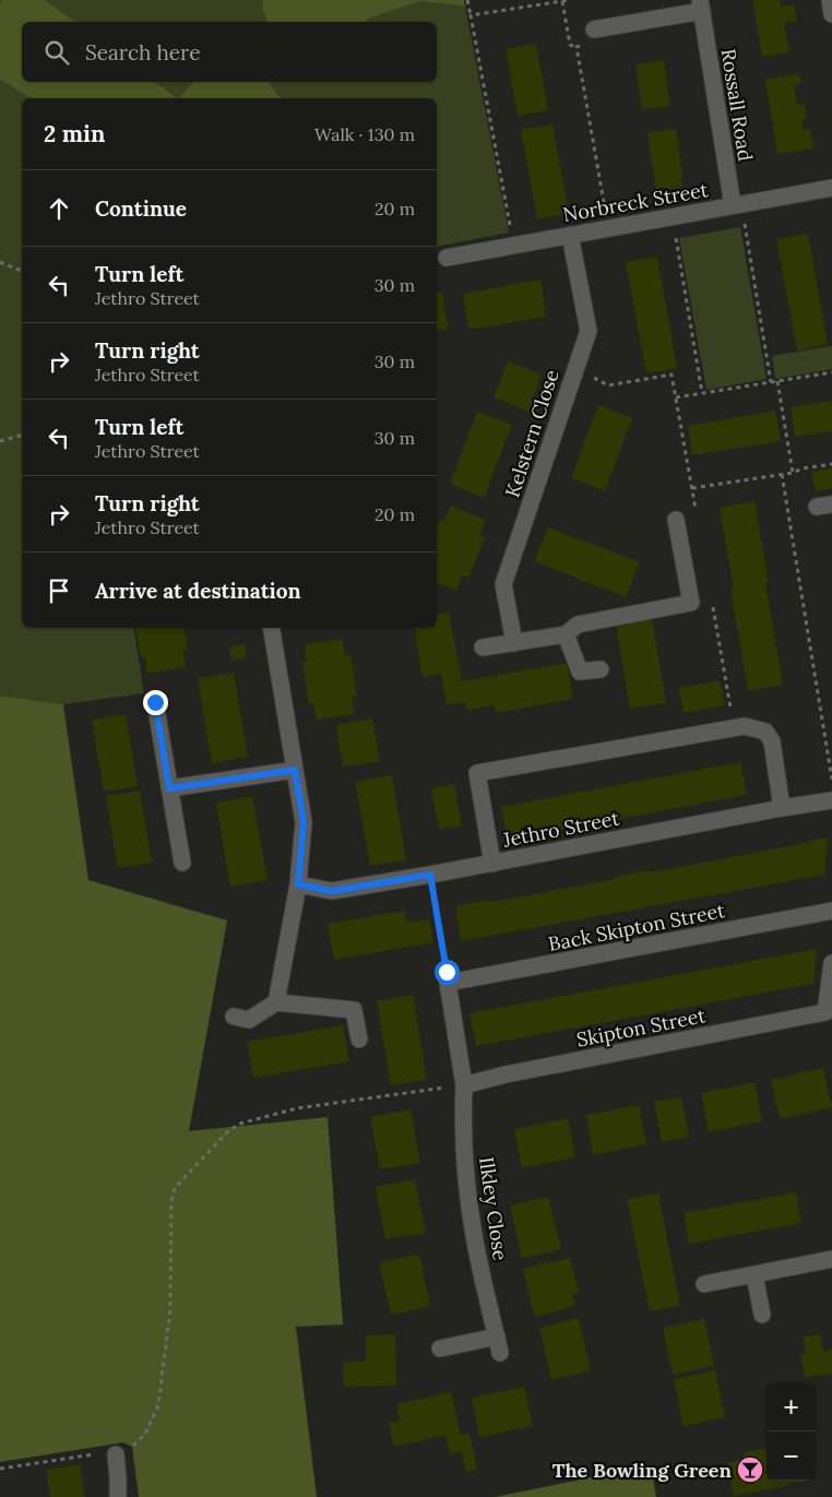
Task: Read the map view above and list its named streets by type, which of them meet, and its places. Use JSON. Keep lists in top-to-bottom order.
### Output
{
  "streets": {
    "street": [
      "Rossall Road",
      "Norbreck Street",
      "Kelstern Close",
      "Jethro Street",
      "Back Skipton Street",
      "Skipton Street",
      "Ilkley Close"
    ]
  },
  "crossings": [
    ["Rossall Road", "Norbreck Street"],
    ["Norbreck Street", "Kelstern Close"],
    ["Back Skipton Street", "Ilkley Close"],
    ["Skipton Street", "Ilkley Close"]
  ],
  "places": {
    "bar": ["The Bowling Green"]
  },
  "page": {
    "search": "Search here",
    "heading": ["2 min", "Walk · 130 m"],
    "list": [
      ["Continue", "20 m"],
      ["Turn left", "Jethro Street", "30 m"],
      ["Turn right", "Jethro Street", "30 m"],
      ["Turn left", "Jethro Street", "30 m"],
      ["Turn right", "Jethro Street", "20 m"],
      "Arrive at destination"
    ],
    "map_buttons": ["+", "−"]
  }
}
